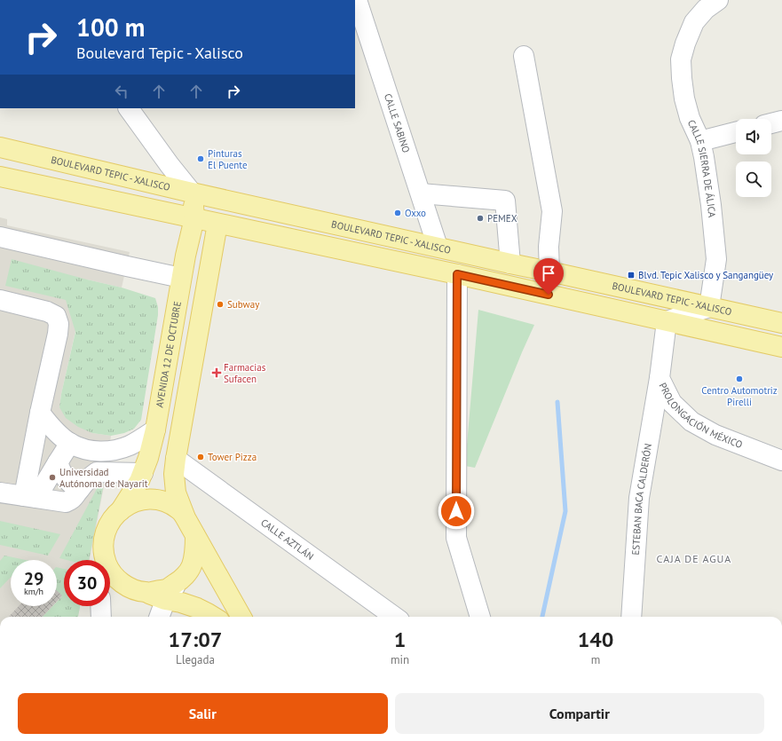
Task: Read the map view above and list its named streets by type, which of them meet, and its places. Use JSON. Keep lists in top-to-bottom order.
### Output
{
  "streets": {
    "main road": ["BOULEVARD TEPIC - XALISCO", "AVENIDA 12 DE OCTUBRE"],
    "street": [
      "CALLE SABINO",
      "CALLE SIERRA DE ÁLICA",
      "PROLONGACIÓN MÉXICO",
      "ESTEBAN BACA CALDERÓN",
      "CALLE AZTLÁN"
    ]
  },
  "crossings": [
    ["CALLE SABINO", "BOULEVARD TEPIC - XALISCO"],
    ["CALLE SIERRA DE ÁLICA", "BOULEVARD TEPIC - XALISCO"],
    ["BOULEVARD TEPIC - XALISCO", "AVENIDA 12 DE OCTUBRE"],
    ["AVENIDA 12 DE OCTUBRE", "CALLE AZTLÁN"],
    ["PROLONGACIÓN MÉXICO", "ESTEBAN BACA CALDERÓN"]
  ],
  "districts": ["CAJA DE AGUA"],
  "places": {
    "other": [
      "Pinturas El Puente",
      "Oxxo",
      "PEMEX",
      "Subway",
      "Centro Automotriz Pirelli",
      "Tower Pizza",
      "Universidad Autónoma de Nayarit"
    ],
    "transit": ["Blvd. Tepic Xalisco y Sangangüey"],
    "health": ["Farmacias Sufacen"]
  },
  "page": {
    "turn": ["100 m", "Boulevard Tepic - Xalisco"],
    "speed": "29 km/h",
    "limit": "30",
    "eta": [
      "17:07",
      "Llegada",
      "1",
      "min",
      "140",
      "m"
    ],
    "buttons": ["Salir", "Compartir"]
  }
}
